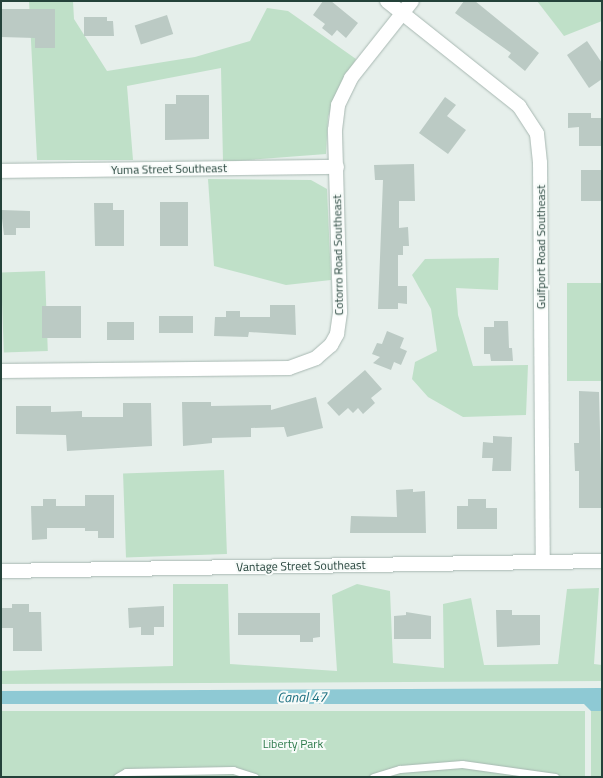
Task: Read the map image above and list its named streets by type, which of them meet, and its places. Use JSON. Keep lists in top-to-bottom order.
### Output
{
  "streets": {
    "street": [
      "Yuma Street Southeast",
      "Gulfport Road Southeast",
      "Cotorro Road Southeast",
      "Vantage Street Southeast"
    ]
  },
  "crossings": [
    ["Yuma Street Southeast", "Cotorro Road Southeast"],
    ["Gulfport Road Southeast", "Cotorro Road Southeast"],
    ["Gulfport Road Southeast", "Vantage Street Southeast"]
  ],
  "water": ["Canal 47"],
  "parks": ["Liberty Park"]
}
